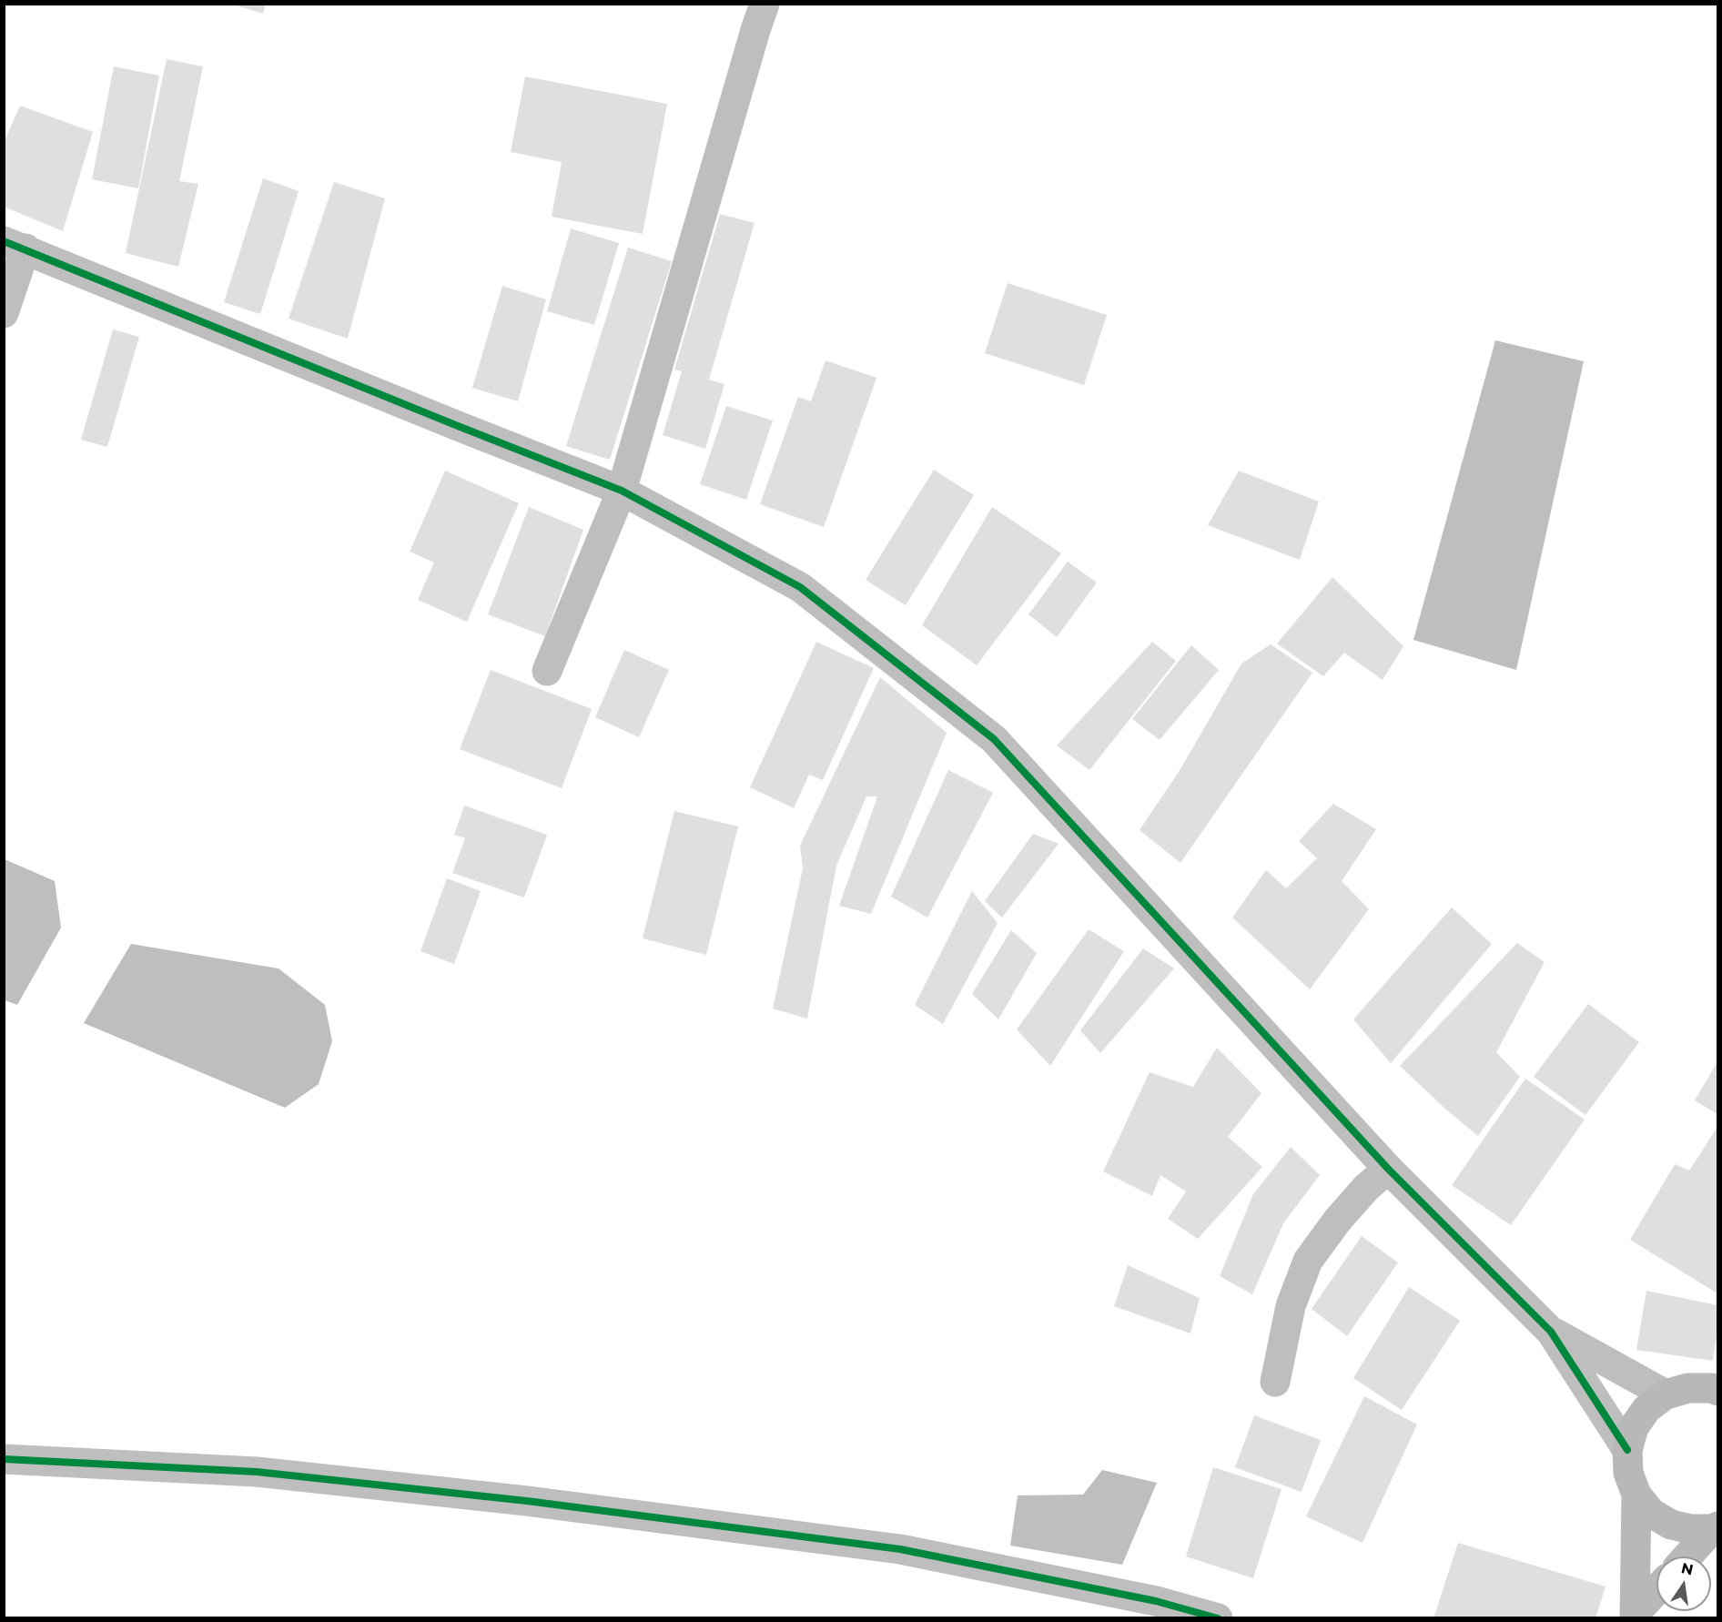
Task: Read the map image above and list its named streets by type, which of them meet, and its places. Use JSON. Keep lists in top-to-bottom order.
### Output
{
  "north": "top"
}
